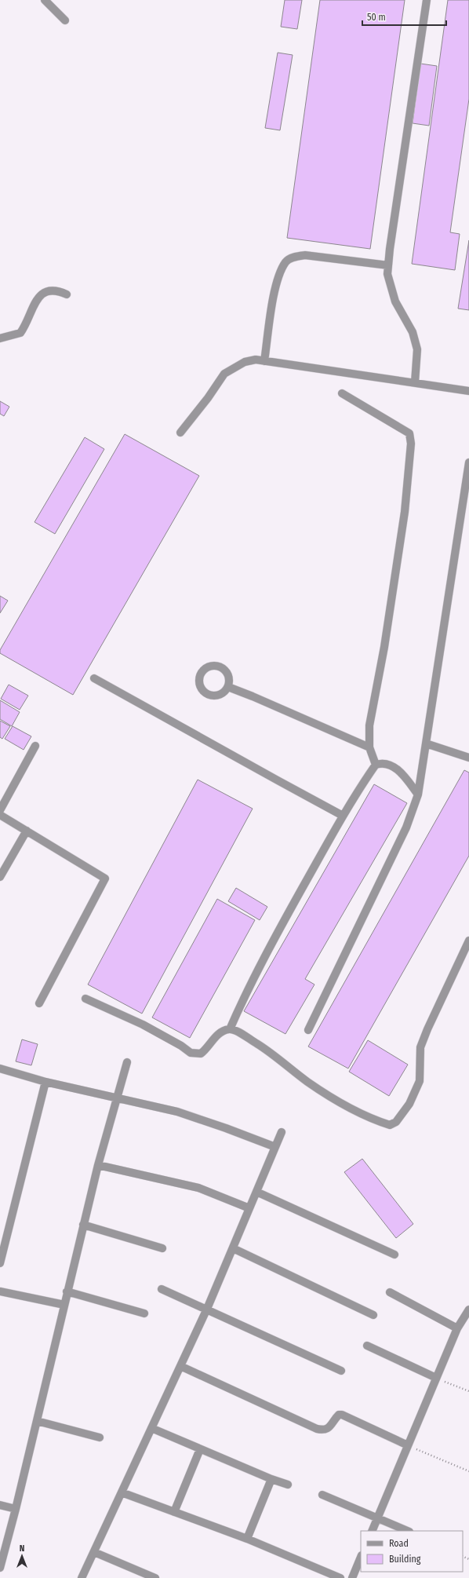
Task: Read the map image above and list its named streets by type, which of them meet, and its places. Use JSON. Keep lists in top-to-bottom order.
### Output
{
  "legend": ["Road", "Building"],
  "scale_bar": "50 m",
  "north": "top"
}
